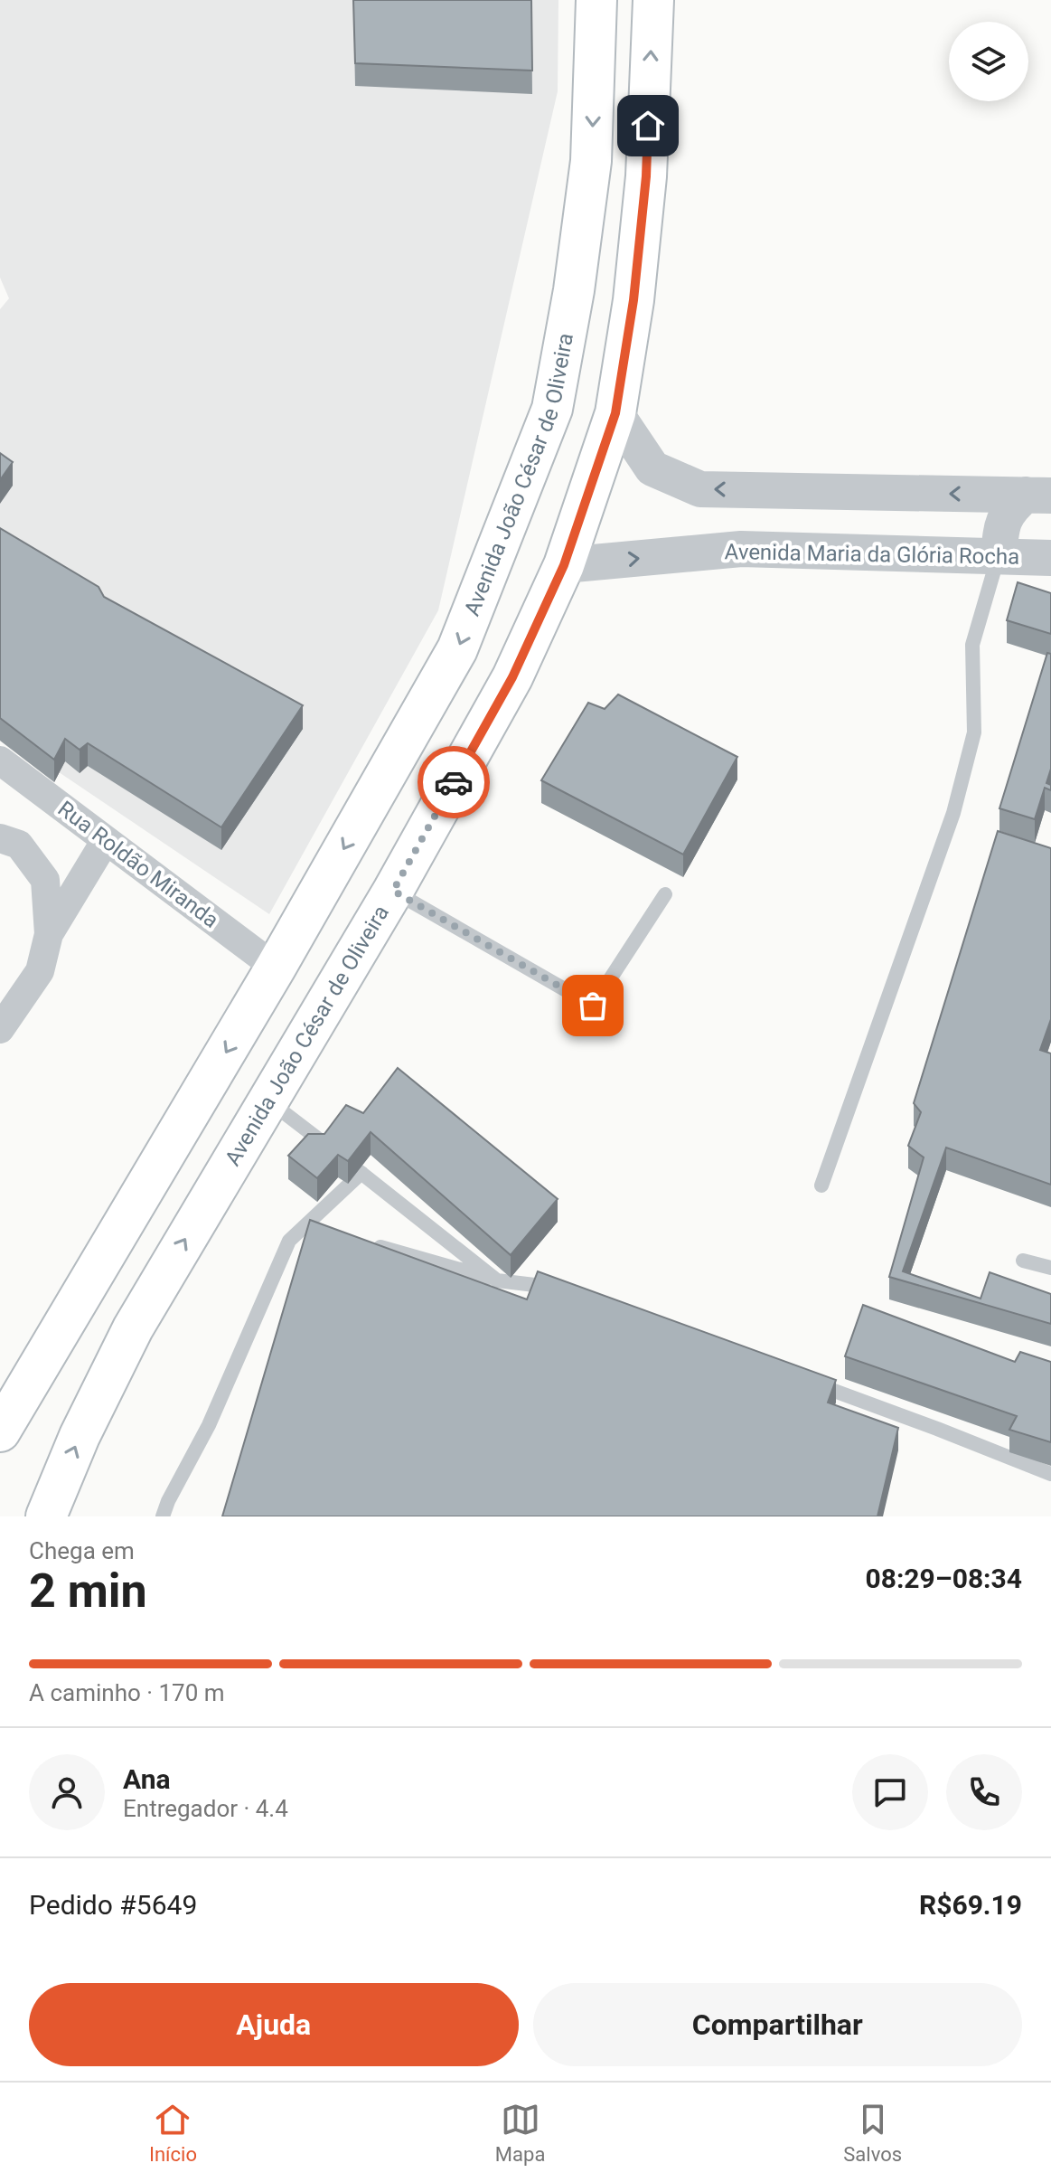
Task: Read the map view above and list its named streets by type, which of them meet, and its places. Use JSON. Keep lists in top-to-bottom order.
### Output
{
  "streets": {
    "main road": ["Avenida João César de Oliveira"],
    "street": ["Avenida Maria da Glória Rocha", "Rua Roldão Miranda"]
  },
  "crossings": [
    ["Avenida João César de Oliveira", "Avenida Maria da Glória Rocha"],
    ["Avenida João César de Oliveira", "Rua Roldão Miranda"]
  ],
  "page": {
    "heading": ["2 min", "Chega em", "08:29–08:34"],
    "panel": [
      "Ana",
      "Entregador · 4.4",
      "Pedido #5649",
      "R$69.19"
    ],
    "bar": "A caminho · 170 m",
    "buttons": ["Ajuda", "Compartilhar"],
    "tabs": ["Início", "Mapa", "Salvos"]
  }
}
